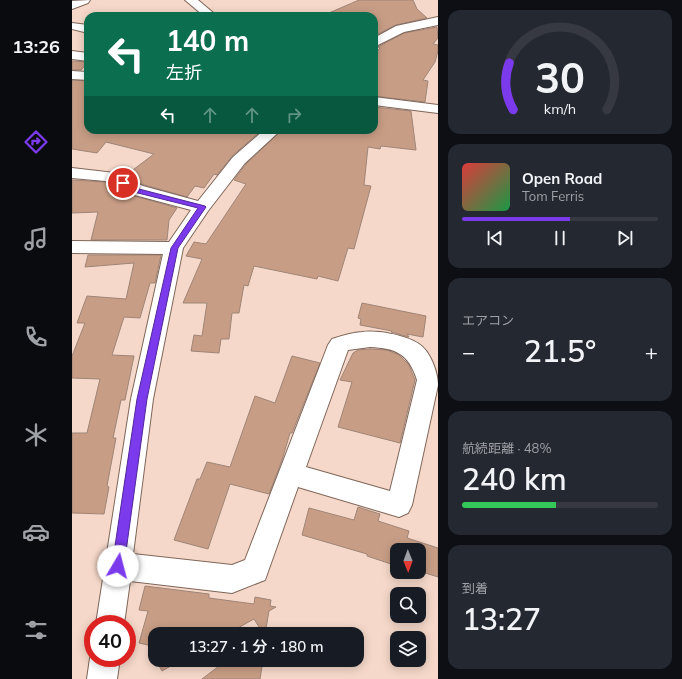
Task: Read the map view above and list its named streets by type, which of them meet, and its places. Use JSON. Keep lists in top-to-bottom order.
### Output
{
  "north": "bottom",
  "page": {
    "tabs": "13:26",
    "turn": ["140 m", "左折"],
    "song": ["Open Road", "Tom Ferris"],
    "tile": [
      "エアコン",
      ["航続距離 · 48%", "240 km"],
      ["到着", "13:27"]
    ],
    "heat": ["−", "21.5°", "+"],
    "limit": "40",
    "trip": "13:27 · 1 分 · 180 m",
    "gauge": ["30", "km/h"]
  }
}
